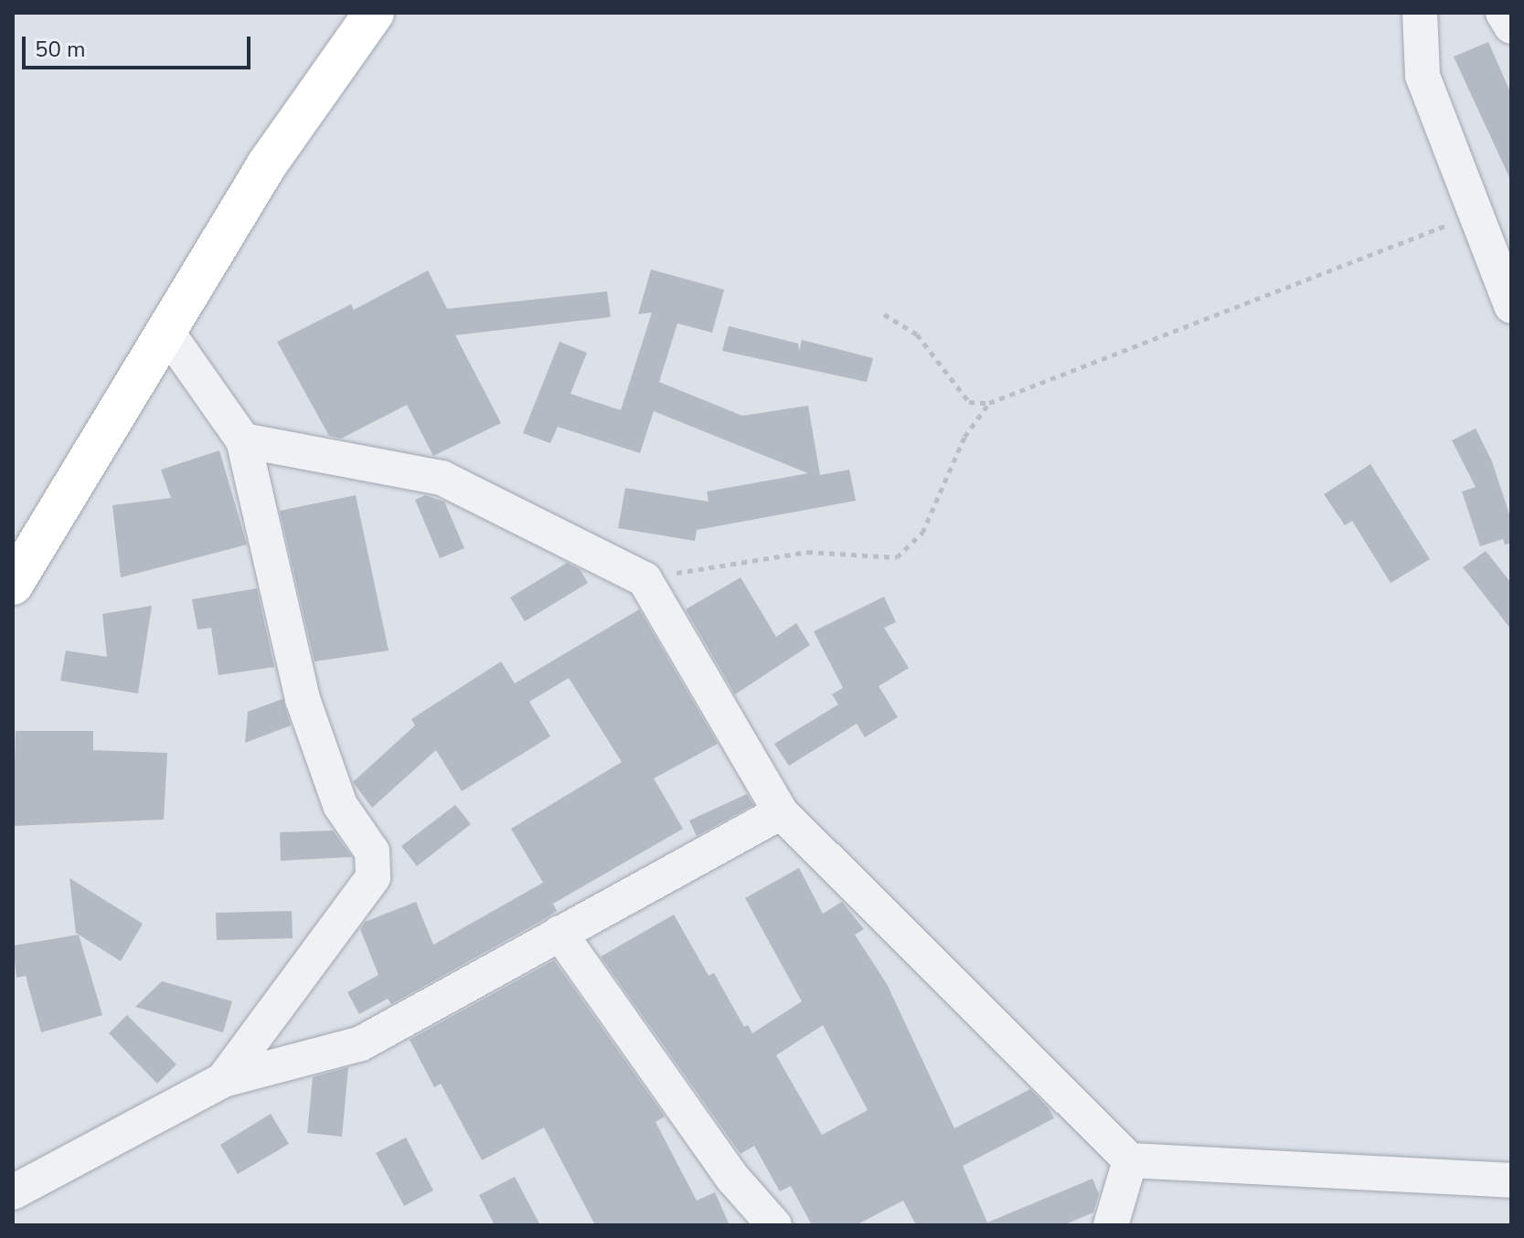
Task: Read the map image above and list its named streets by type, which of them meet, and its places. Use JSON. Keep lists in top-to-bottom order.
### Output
{
  "scale_bar": "50 m"
}
